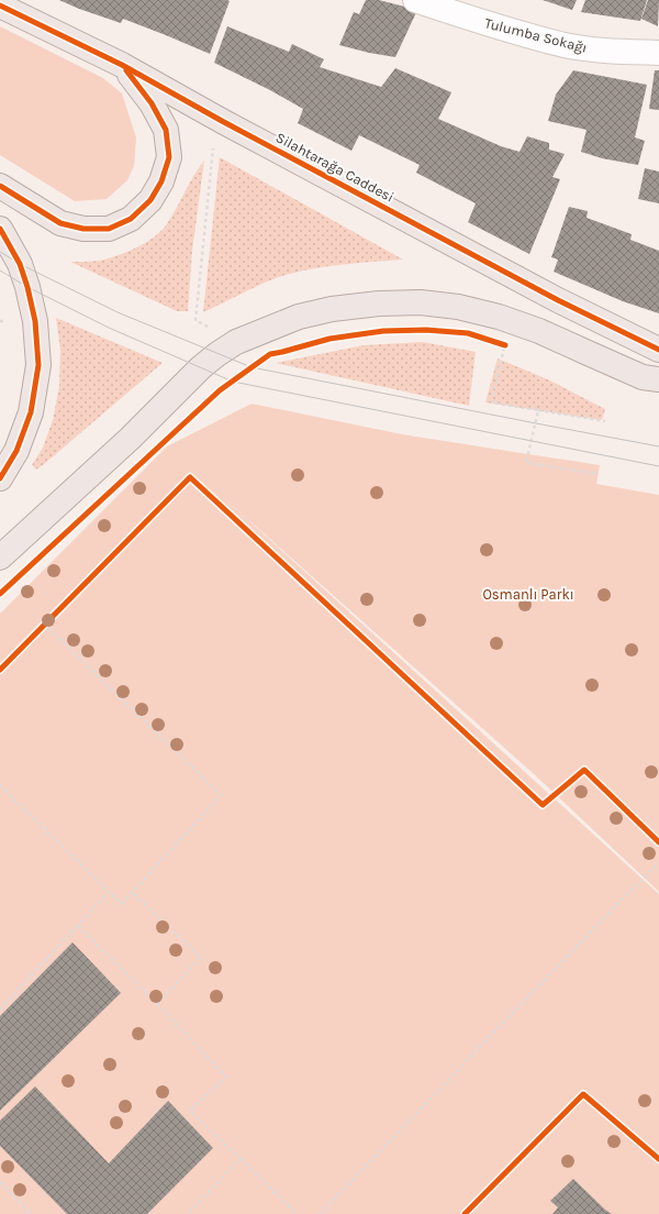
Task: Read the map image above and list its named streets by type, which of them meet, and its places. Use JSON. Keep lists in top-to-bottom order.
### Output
{
  "streets": {
    "main road": ["Silahtarağa Caddesi"],
    "street": ["Tulumba Sokağı"]
  },
  "parks": ["Osmanlı Parkı"]
}
